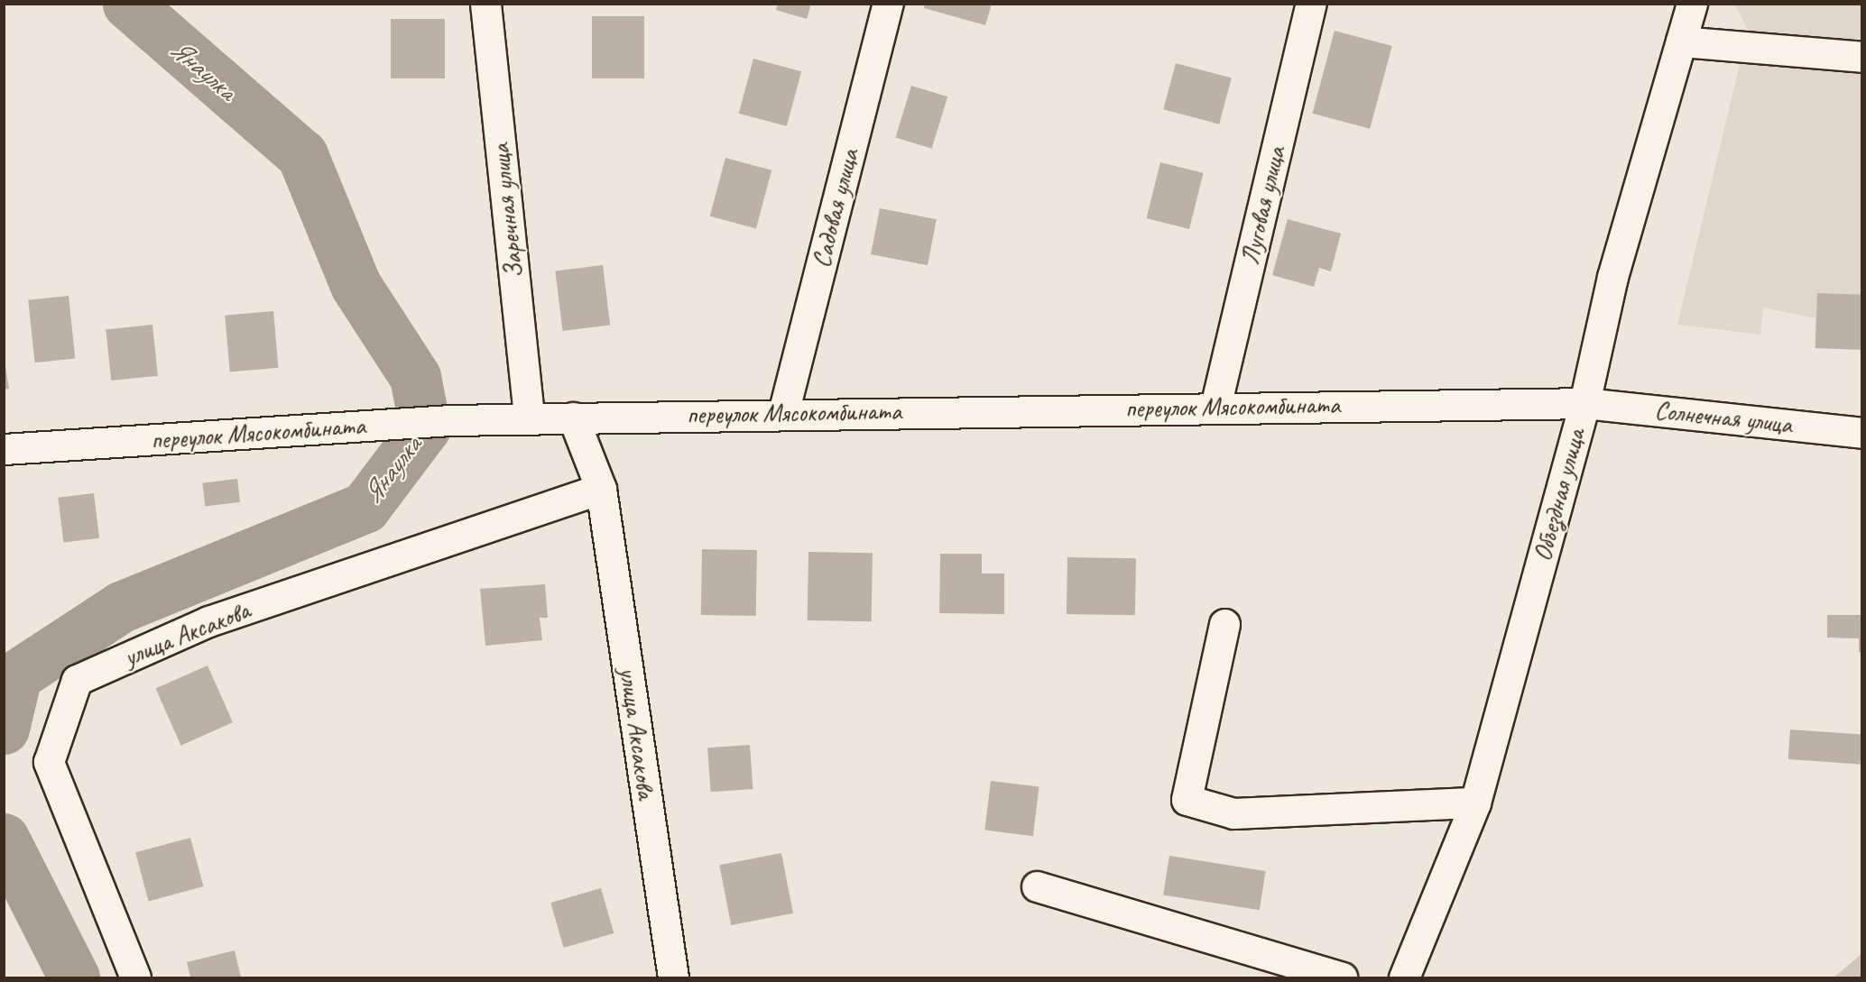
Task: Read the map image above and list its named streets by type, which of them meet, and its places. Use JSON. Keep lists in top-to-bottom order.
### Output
{
  "streets": {
    "street": [
      "Луговая улица",
      "Садовая улица",
      "Заречная улица",
      "переулок Мясокомбината",
      "Солнечная улица",
      "Объездная улица",
      "улица Аксакова"
    ]
  },
  "crossings": [
    ["Луговая улица", "переулок Мясокомбината"],
    ["Садовая улица", "переулок Мясокомбината"],
    ["Заречная улица", "переулок Мясокомбината"],
    ["переулок Мясокомбината", "Солнечная улица"],
    ["переулок Мясокомбината", "Объездная улица"],
    ["переулок Мясокомбината", "улица Аксакова"],
    ["Солнечная улица", "Объездная улица"]
  ],
  "water": ["Янаулка"]
}
